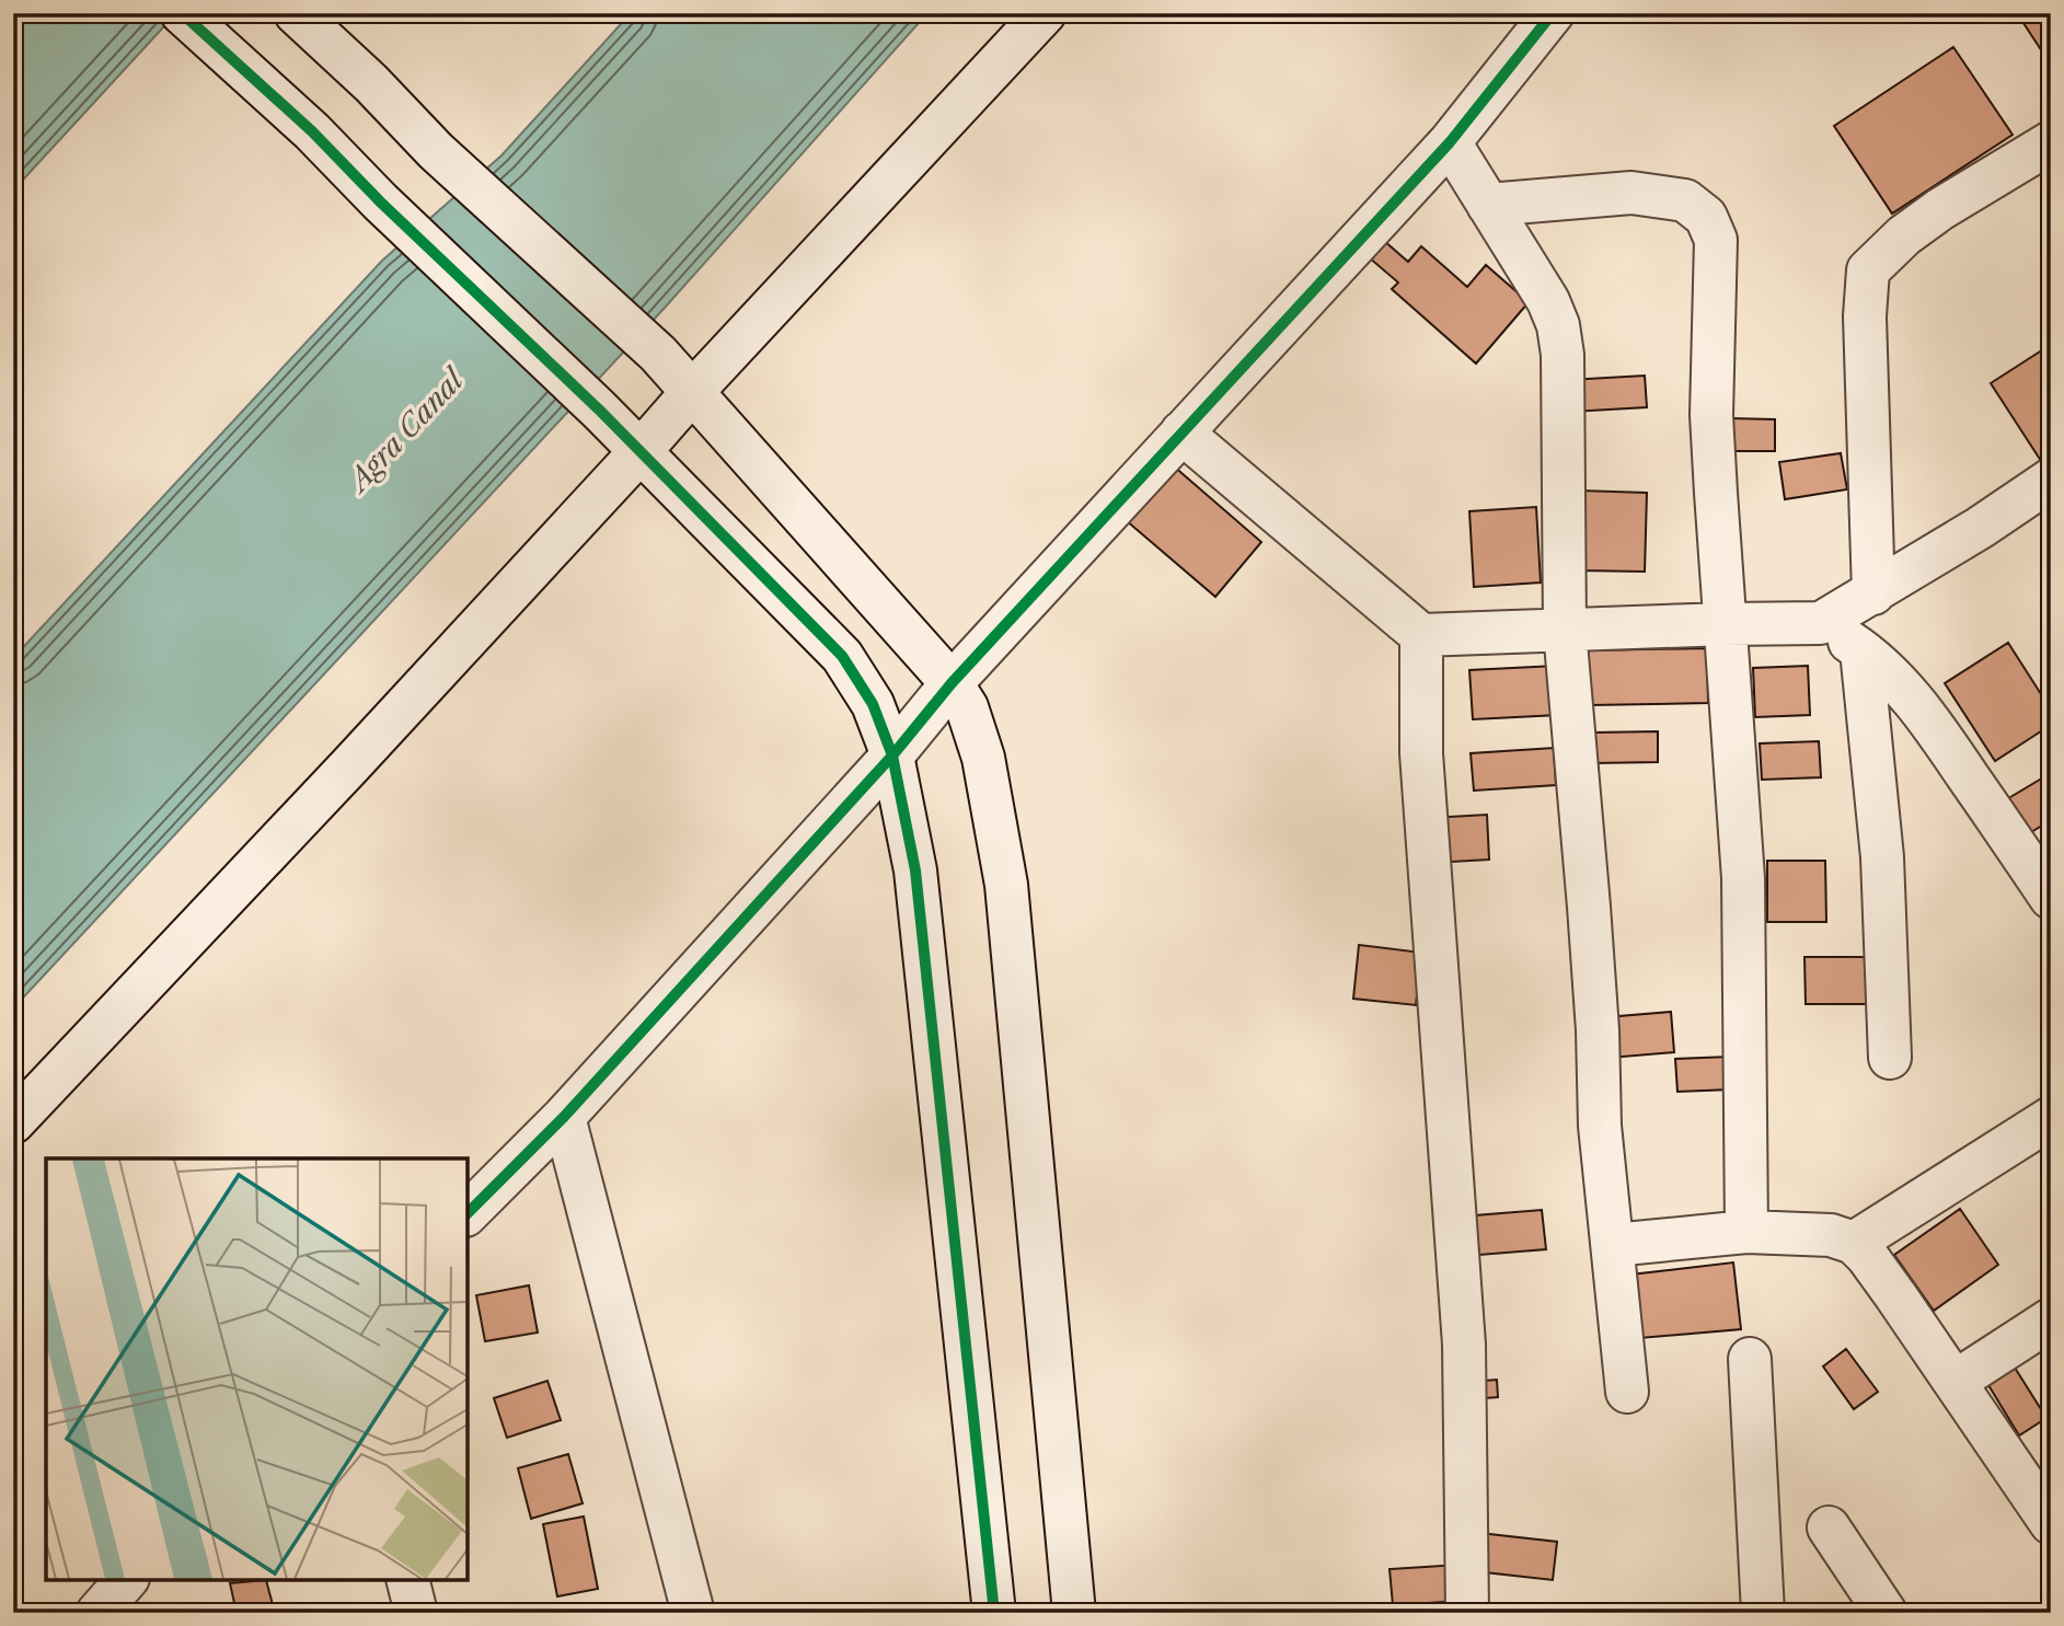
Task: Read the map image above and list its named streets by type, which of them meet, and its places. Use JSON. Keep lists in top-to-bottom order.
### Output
{
  "water": ["Agra Canal"]
}
